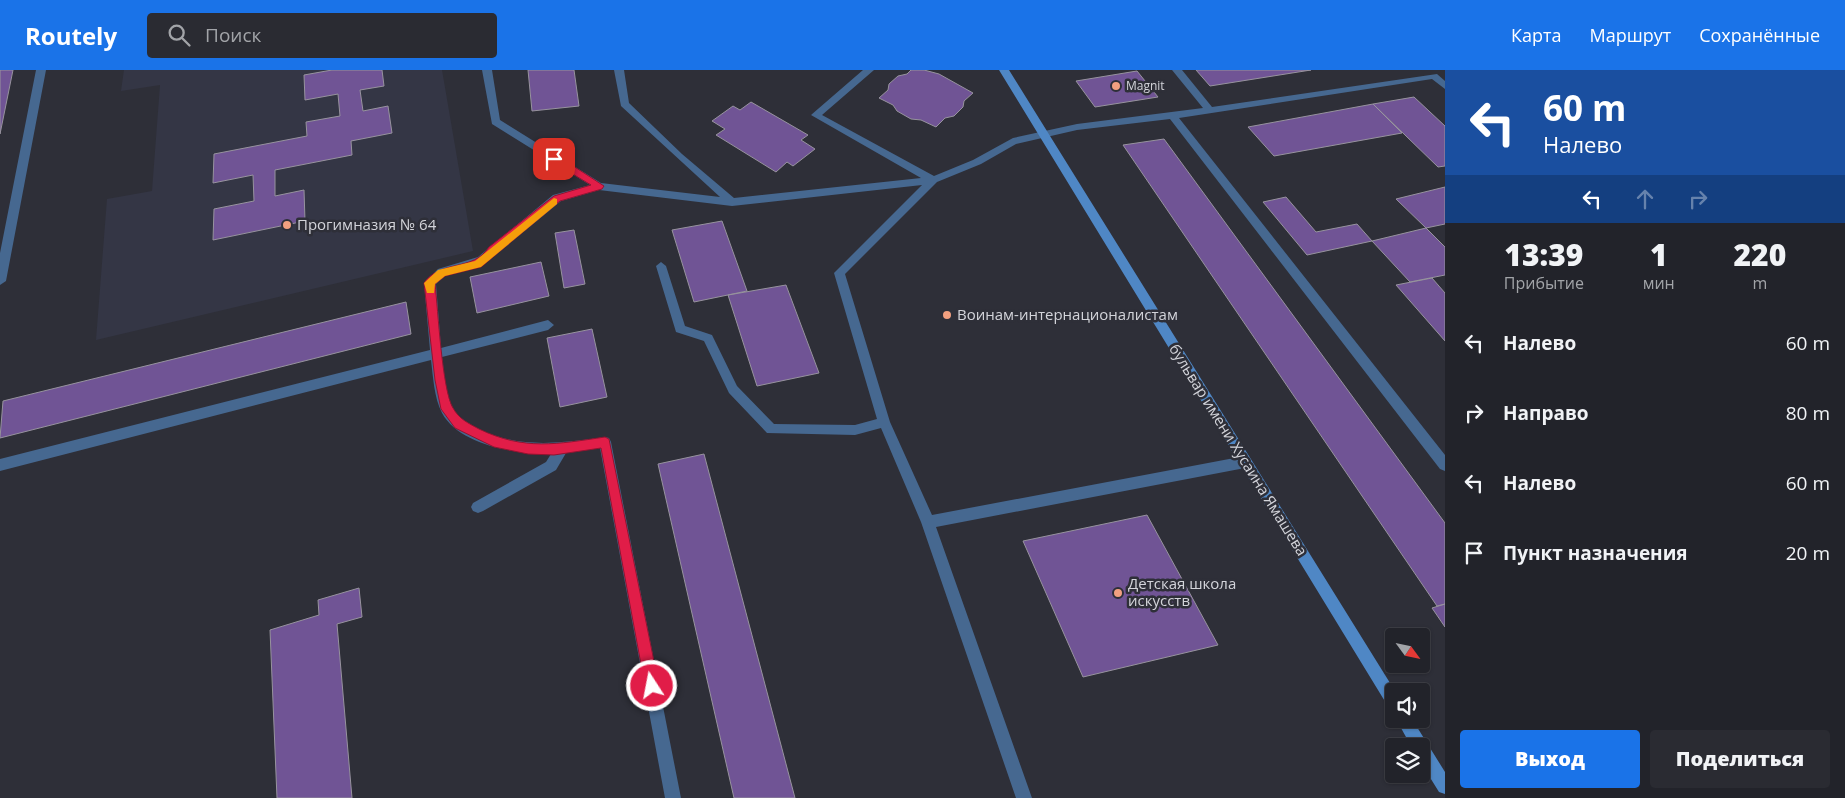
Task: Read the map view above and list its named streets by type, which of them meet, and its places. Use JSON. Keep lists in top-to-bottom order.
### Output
{
  "streets": {
    "street": ["бульвар имени Хусаина Ямашева"]
  },
  "places": [
    "Magnit",
    "Прогимназия № 64",
    "Воинам-интернационалистам",
    "Детская школа искусств"
  ],
  "north": "bottom right",
  "page": {
    "header": "Routely",
    "search": "Поиск",
    "nav": ["Карта", "Маршрут", "Сохранённые"],
    "turn": ["60 m", "Налево"],
    "eta": [
      "13:39",
      "Прибытие",
      "1",
      "мин",
      "220",
      "m"
    ],
    "list": [
      {
        "name": "Налево",
        "value": "60 m"
      },
      {
        "name": "Направо",
        "value": "80 m"
      },
      {
        "name": "Налево",
        "value": "60 m"
      },
      {
        "name": "Пункт назначения",
        "value": "20 m"
      }
    ],
    "buttons": ["Выход", "Поделиться"]
  }
}
